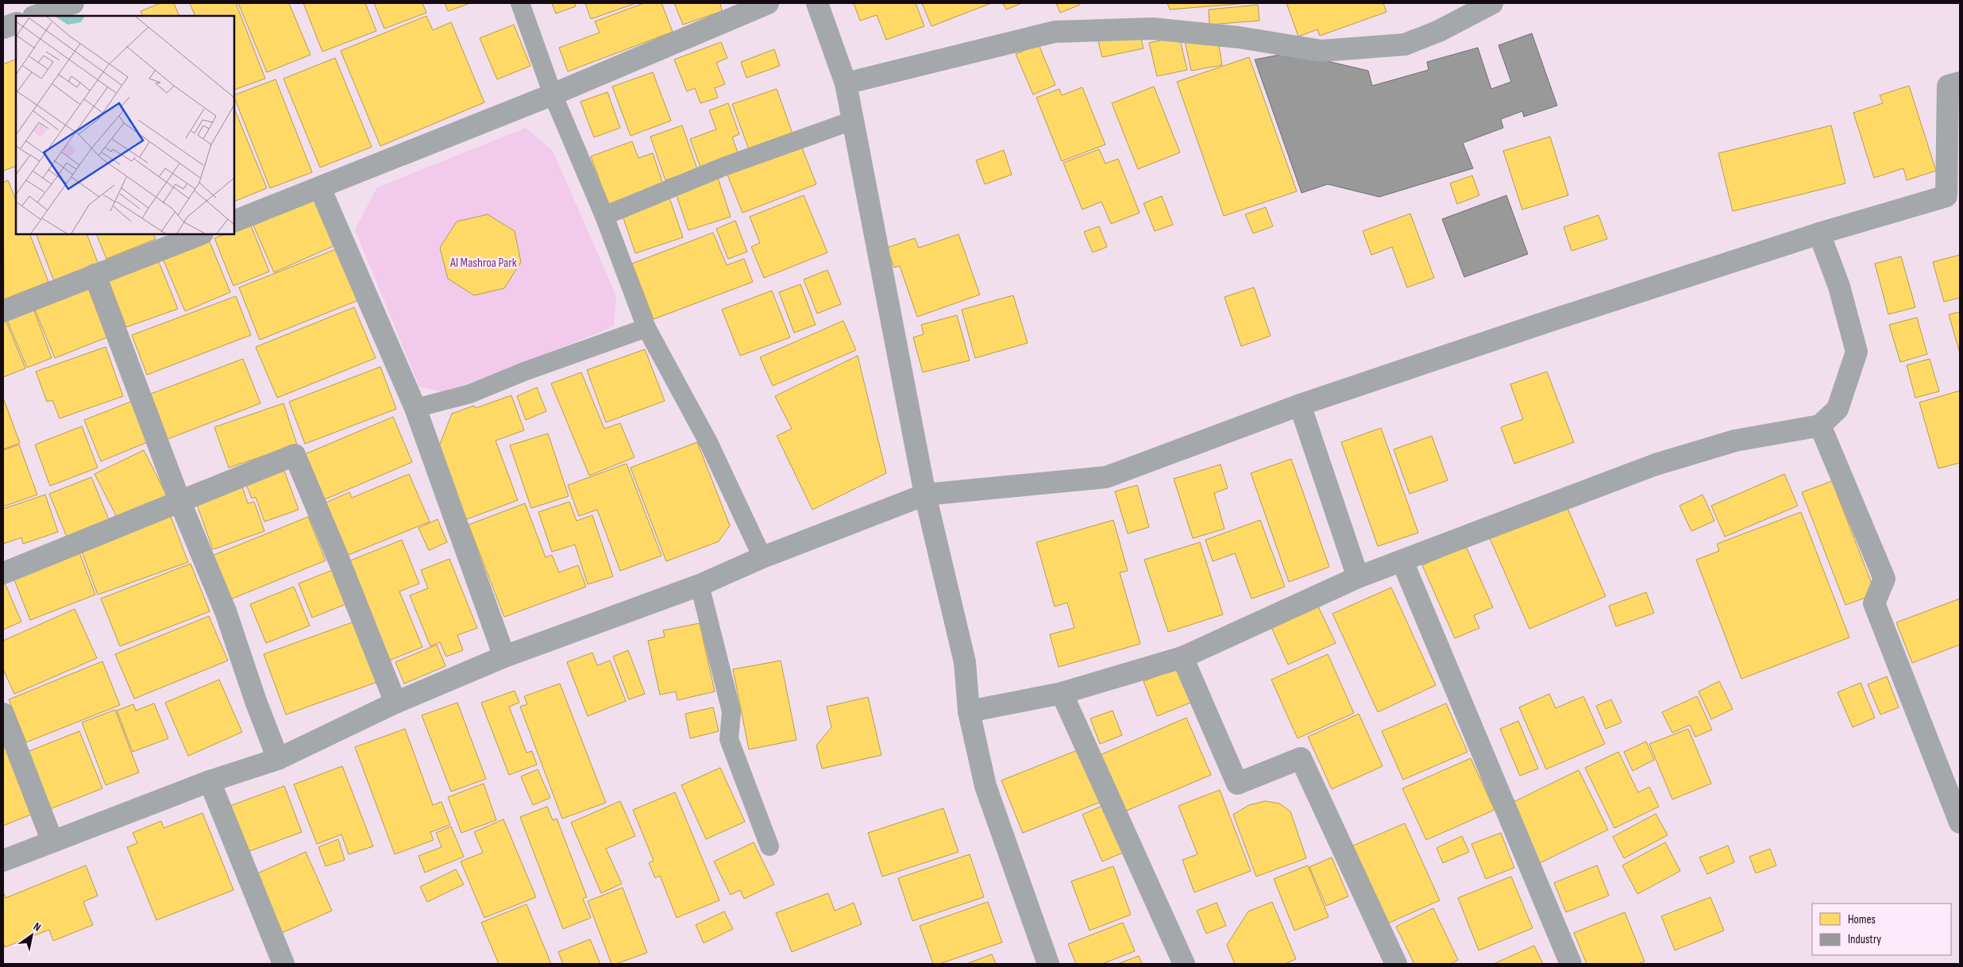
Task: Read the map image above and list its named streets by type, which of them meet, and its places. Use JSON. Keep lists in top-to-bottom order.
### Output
{
  "parks": ["Al Mashroa Park"],
  "legend": ["Homes", "Industry"],
  "north": "top right"
}
